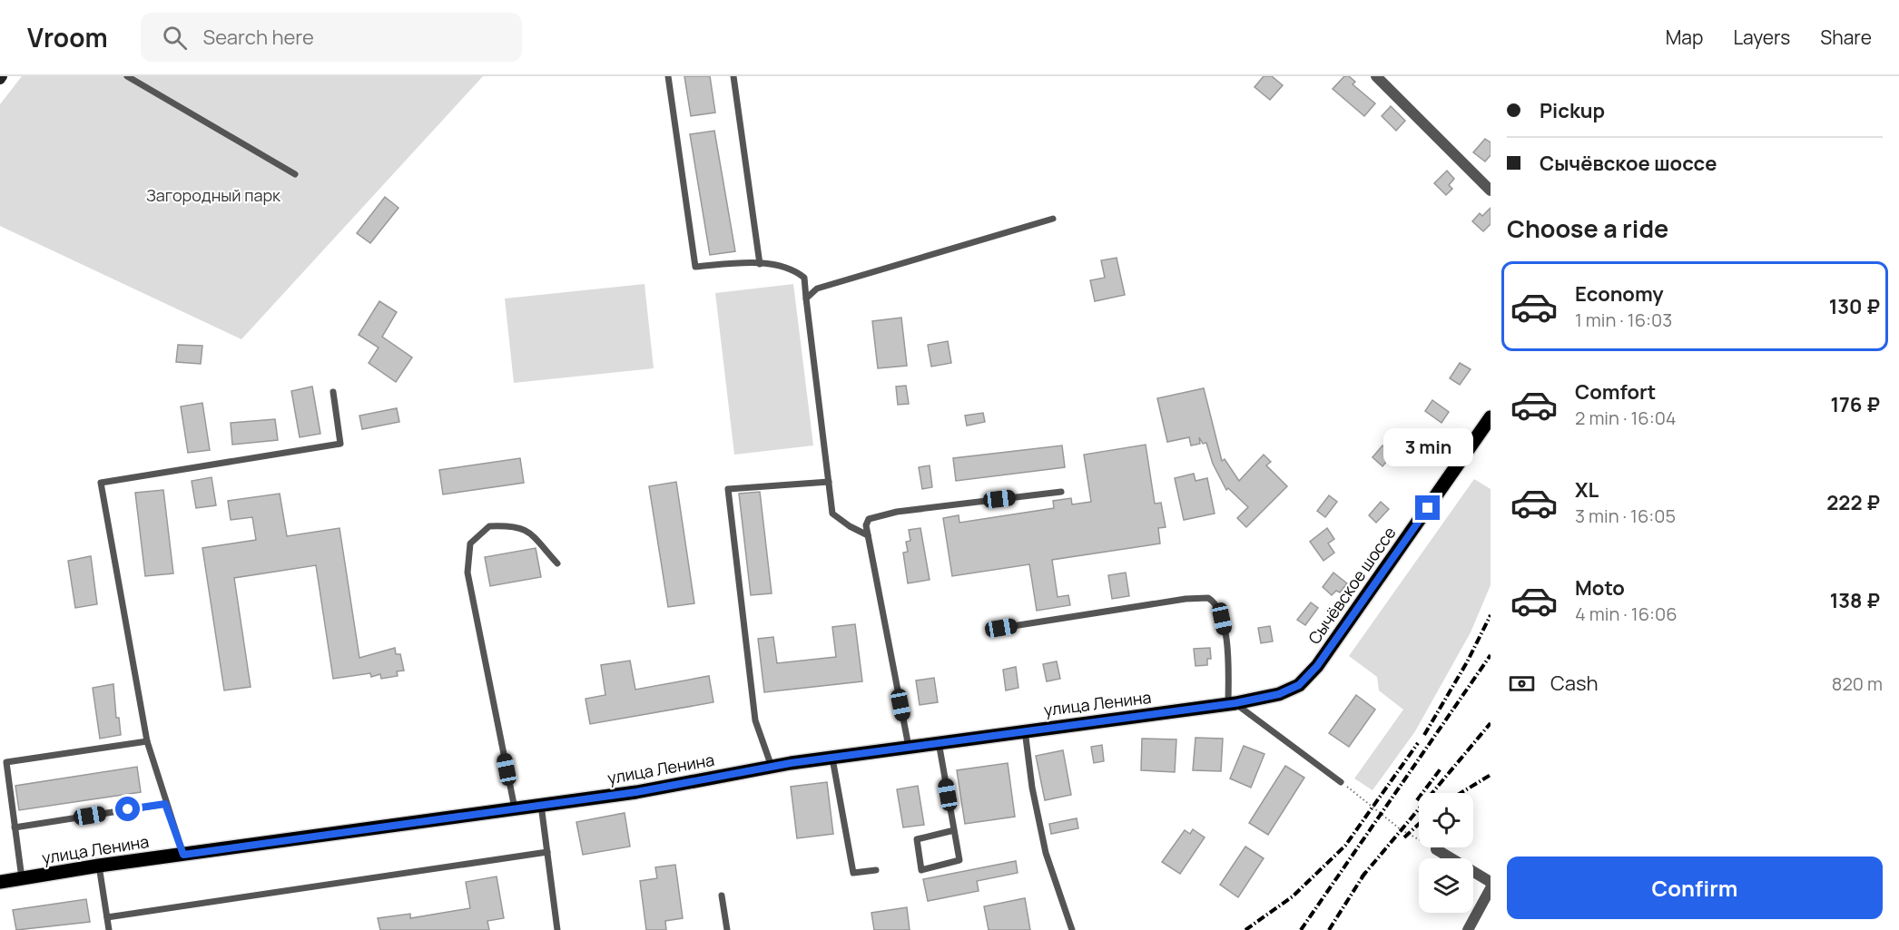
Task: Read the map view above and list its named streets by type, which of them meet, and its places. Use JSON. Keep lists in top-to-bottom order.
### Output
{
  "streets": {
    "main road": ["Сычёвское шоссе", "улица Ленина"]
  },
  "crossings": [
    ["Сычёвское шоссе", "улица Ленина"]
  ],
  "parks": ["Загородный парк"],
  "page": {
    "header": "Vroom",
    "search": "Search here",
    "nav": ["Map", "Layers", "Share"],
    "banner": ["Pickup", "Сычёвское шоссе"],
    "heading": "Choose a ride",
    "list": [
      {
        "name": "Economy",
        "note": "1 min · 16:03",
        "value": "130 ₽"
      },
      {
        "name": "Comfort",
        "note": "2 min · 16:04",
        "value": "176 ₽"
      },
      {
        "name": "XL",
        "note": "3 min · 16:05",
        "value": "222 ₽"
      },
      {
        "name": "Moto",
        "note": "4 min · 16:06",
        "value": "138 ₽"
      }
    ],
    "bubble": "3 min",
    "pay": ["Cash", "820 m"],
    "buttons": "Confirm"
  }
}
